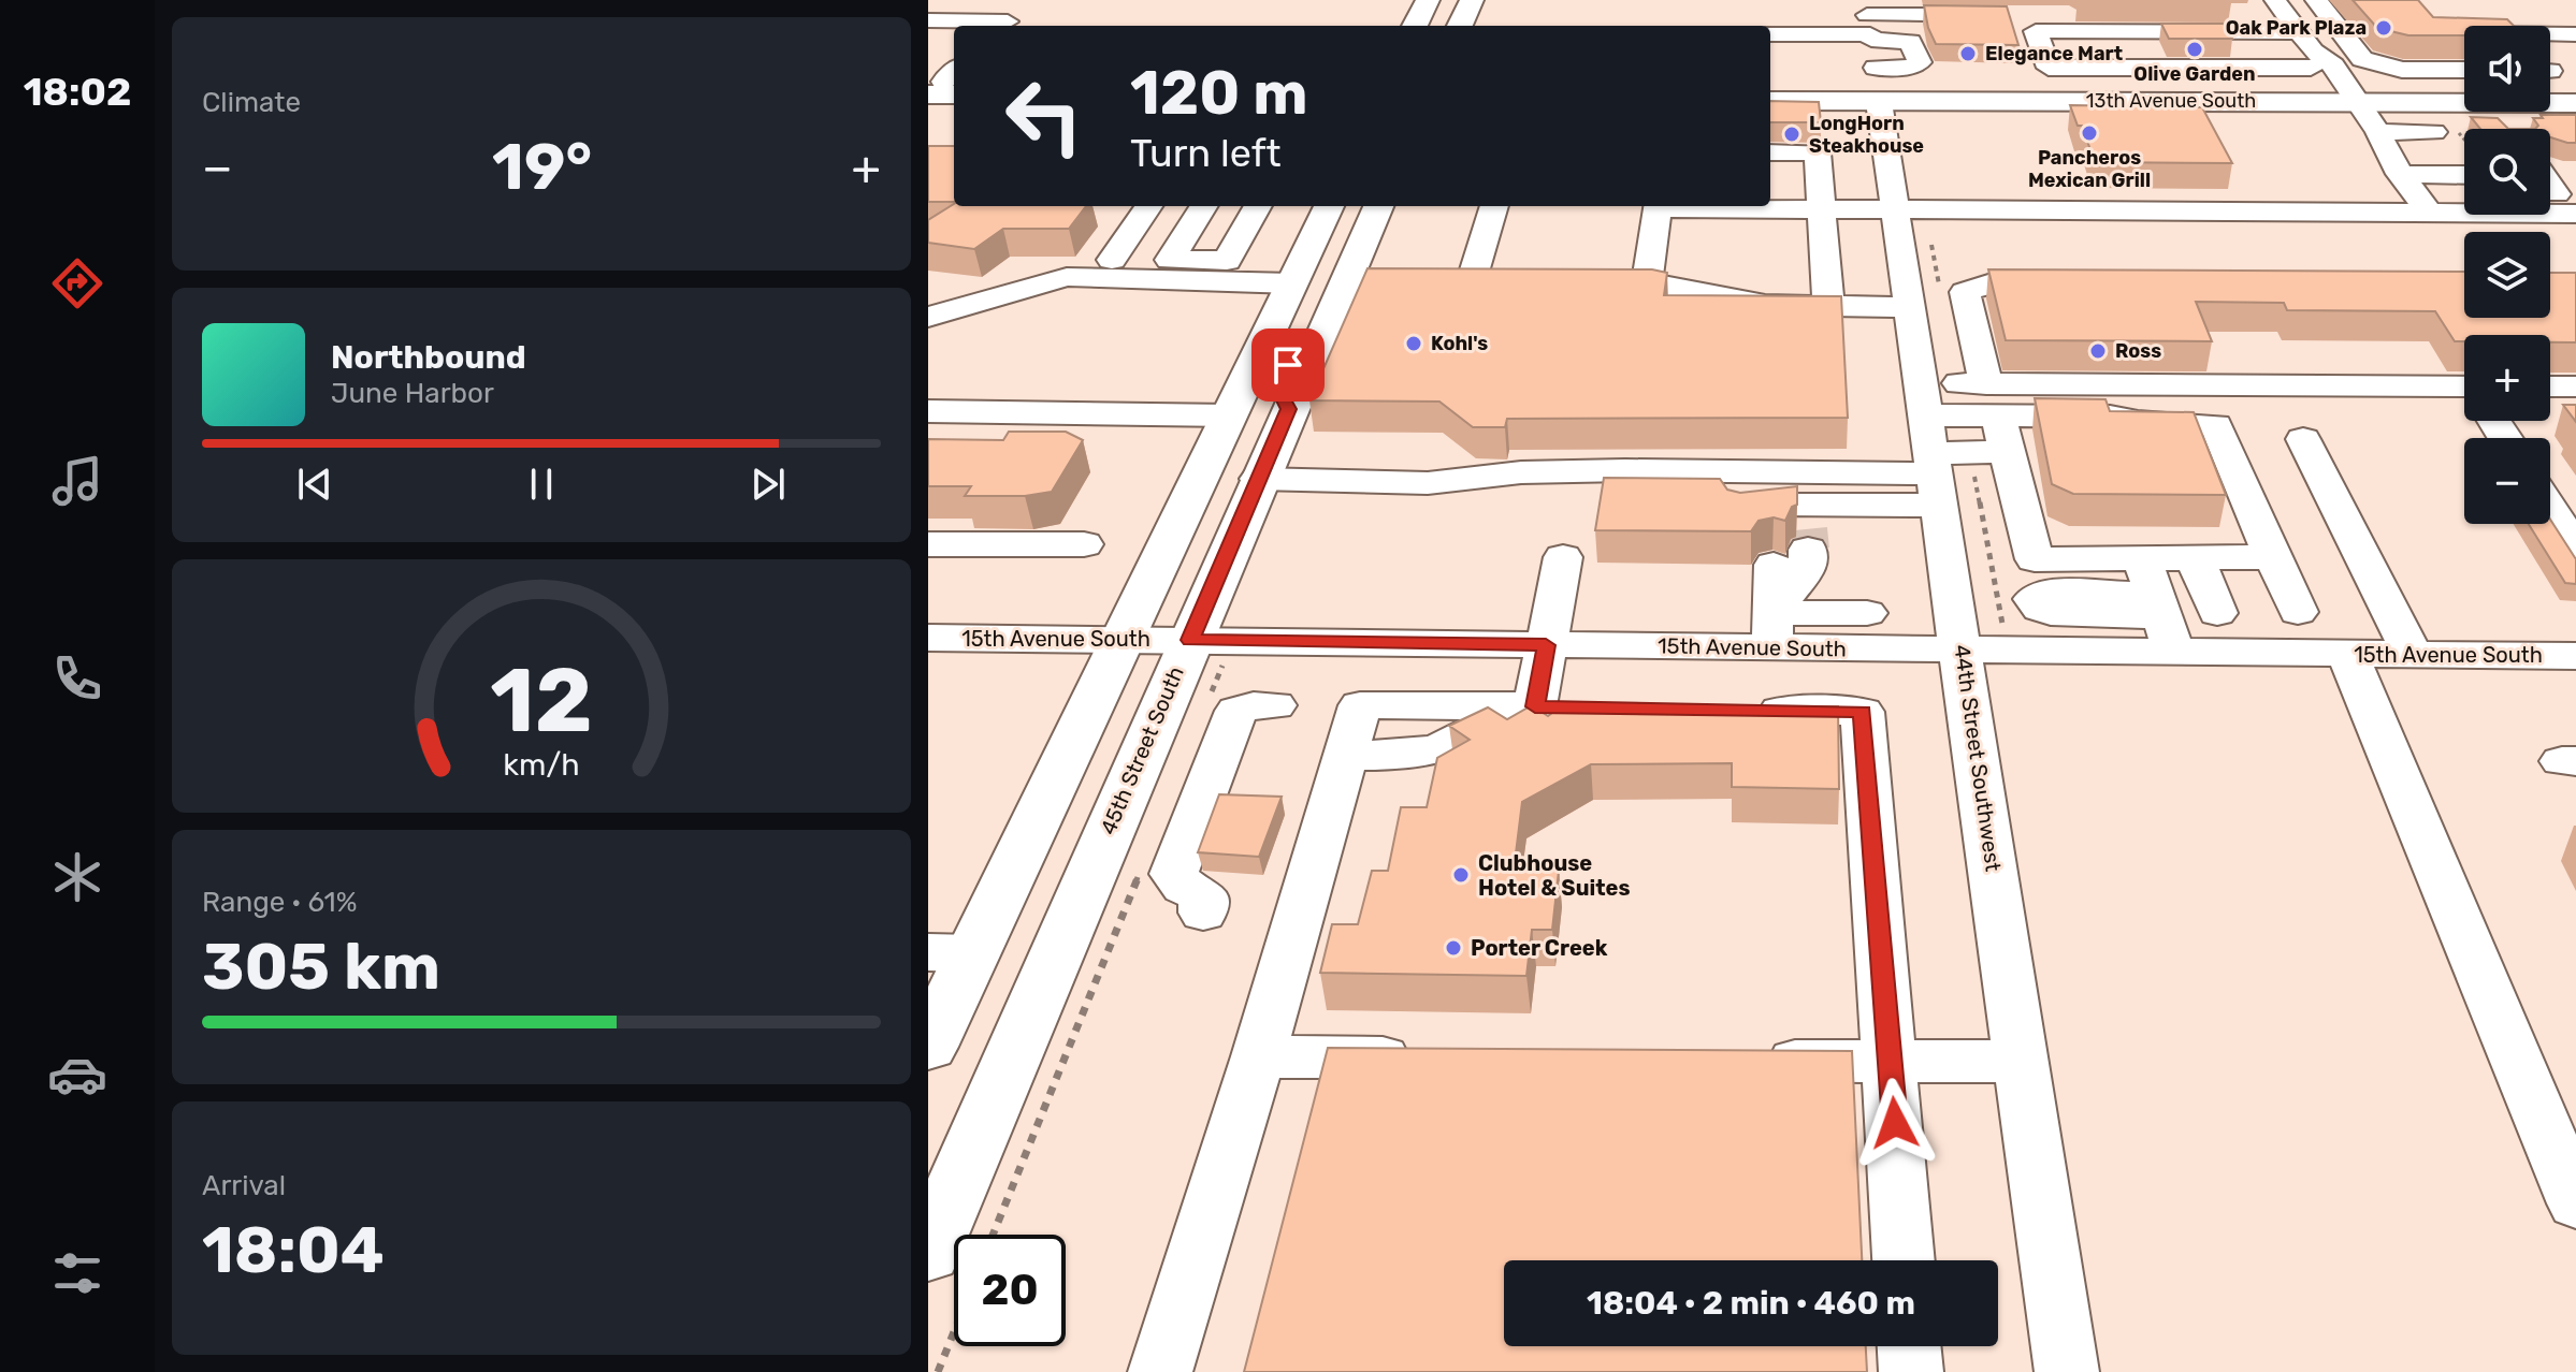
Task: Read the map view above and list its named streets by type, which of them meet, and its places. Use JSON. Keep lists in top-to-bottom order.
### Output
{
  "streets": {
    "main road": ["13th Avenue South", "45th Street South"],
    "street": ["15th Avenue South", "44th Street Southwest"]
  },
  "crossings": [
    ["13th Avenue South", "44th Street Southwest"],
    ["15th Avenue South", "45th Street South"],
    ["15th Avenue South", "44th Street Southwest"]
  ],
  "places": [
    "Oak Park Plaza",
    "Olive Garden",
    "Elegance Mart",
    "Pancheros Mexican Grill",
    "LongHorn Steakhouse",
    "Kohl's",
    "Ross",
    "Clubhouse Hotel & Suites",
    "Porter Creek"
  ],
  "page": {
    "tabs": "18:02",
    "tile": [
      "Climate",
      ["Range · 61%", "305 km"],
      ["Arrival", "18:04"]
    ],
    "map_buttons": ["+", "−"],
    "turn": ["120 m", "Turn left"],
    "heat": ["−", "19°", "+"],
    "song": ["Northbound", "June Harbor"],
    "limit": "20",
    "trip": "18:04 · 2 min · 460 m",
    "gauge": ["12", "km/h"]
  }
}
